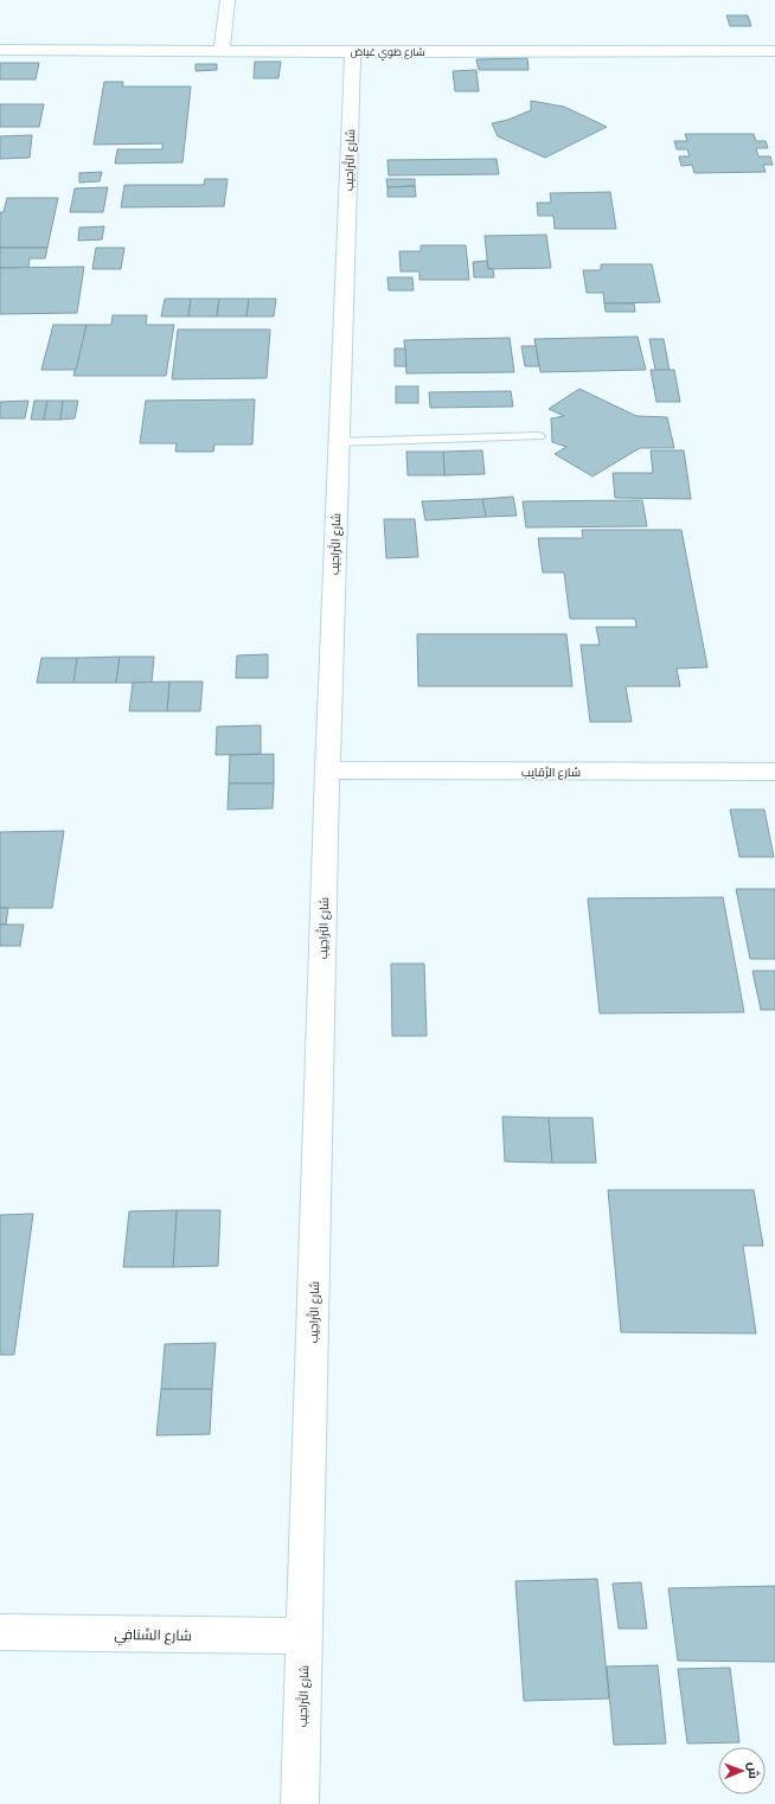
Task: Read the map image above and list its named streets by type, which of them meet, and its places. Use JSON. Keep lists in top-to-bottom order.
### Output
{
  "streets": {
    "street": [
      "شارع طَوِي غياض",
      "شارع التَّراحِيب",
      "شارع الرِّقايِب",
      "شارع السِّنافِي"
    ]
  },
  "crossings": [
    ["شارع طَوِي غياض", "شارع التَّراحِيب"],
    ["شارع التَّراحِيب", "شارع الرِّقايِب"],
    ["شارع التَّراحِيب", "شارع السِّنافِي"]
  ],
  "north": "right"
}
